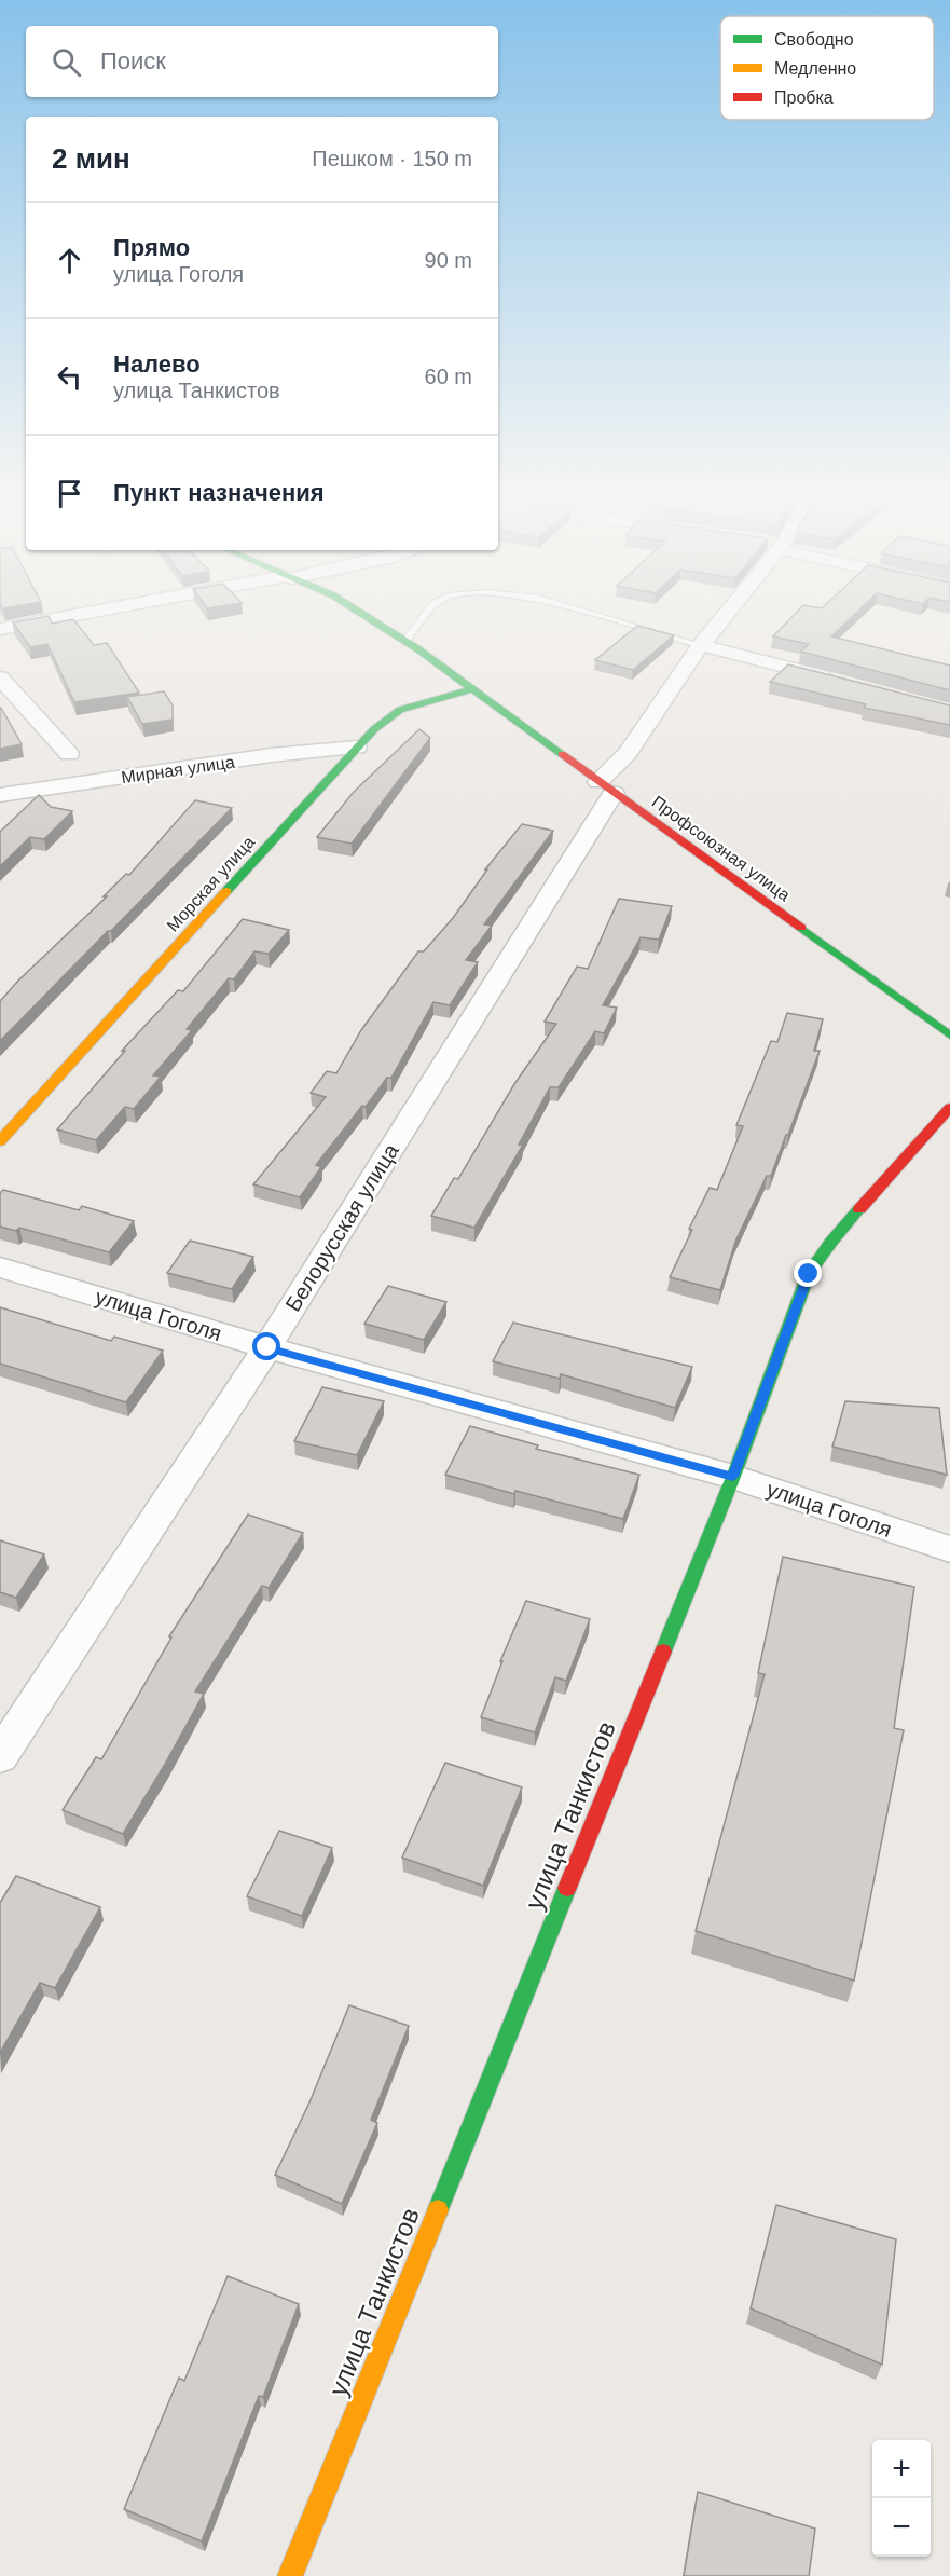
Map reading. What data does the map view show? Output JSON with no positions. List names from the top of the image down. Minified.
{"streets":{"main road":["Профсоюзная улица","Морская улица","улица Танкистов"],"street":["Мирная улица","Белорусская улица","улица Гоголя"]},"crossings":[["Мирная улица","Морская улица"],["Профсоюзная улица","Морская улица"],["Профсоюзная улица","Белорусская улица"],["Белорусская улица","улица Гоголя"],["улица Гоголя","улица Танкистов"]],"legend":["Свободно","Медленно","Пробка"],"page":{"search":"Поиск","heading":["2 мин","Пешком · 150 m"],"list":[["Прямо","улица Гоголя","90 m"],["Налево","улица Танкистов","60 m"],"Пункт назначения"],"map_buttons":["+","−"]}}
